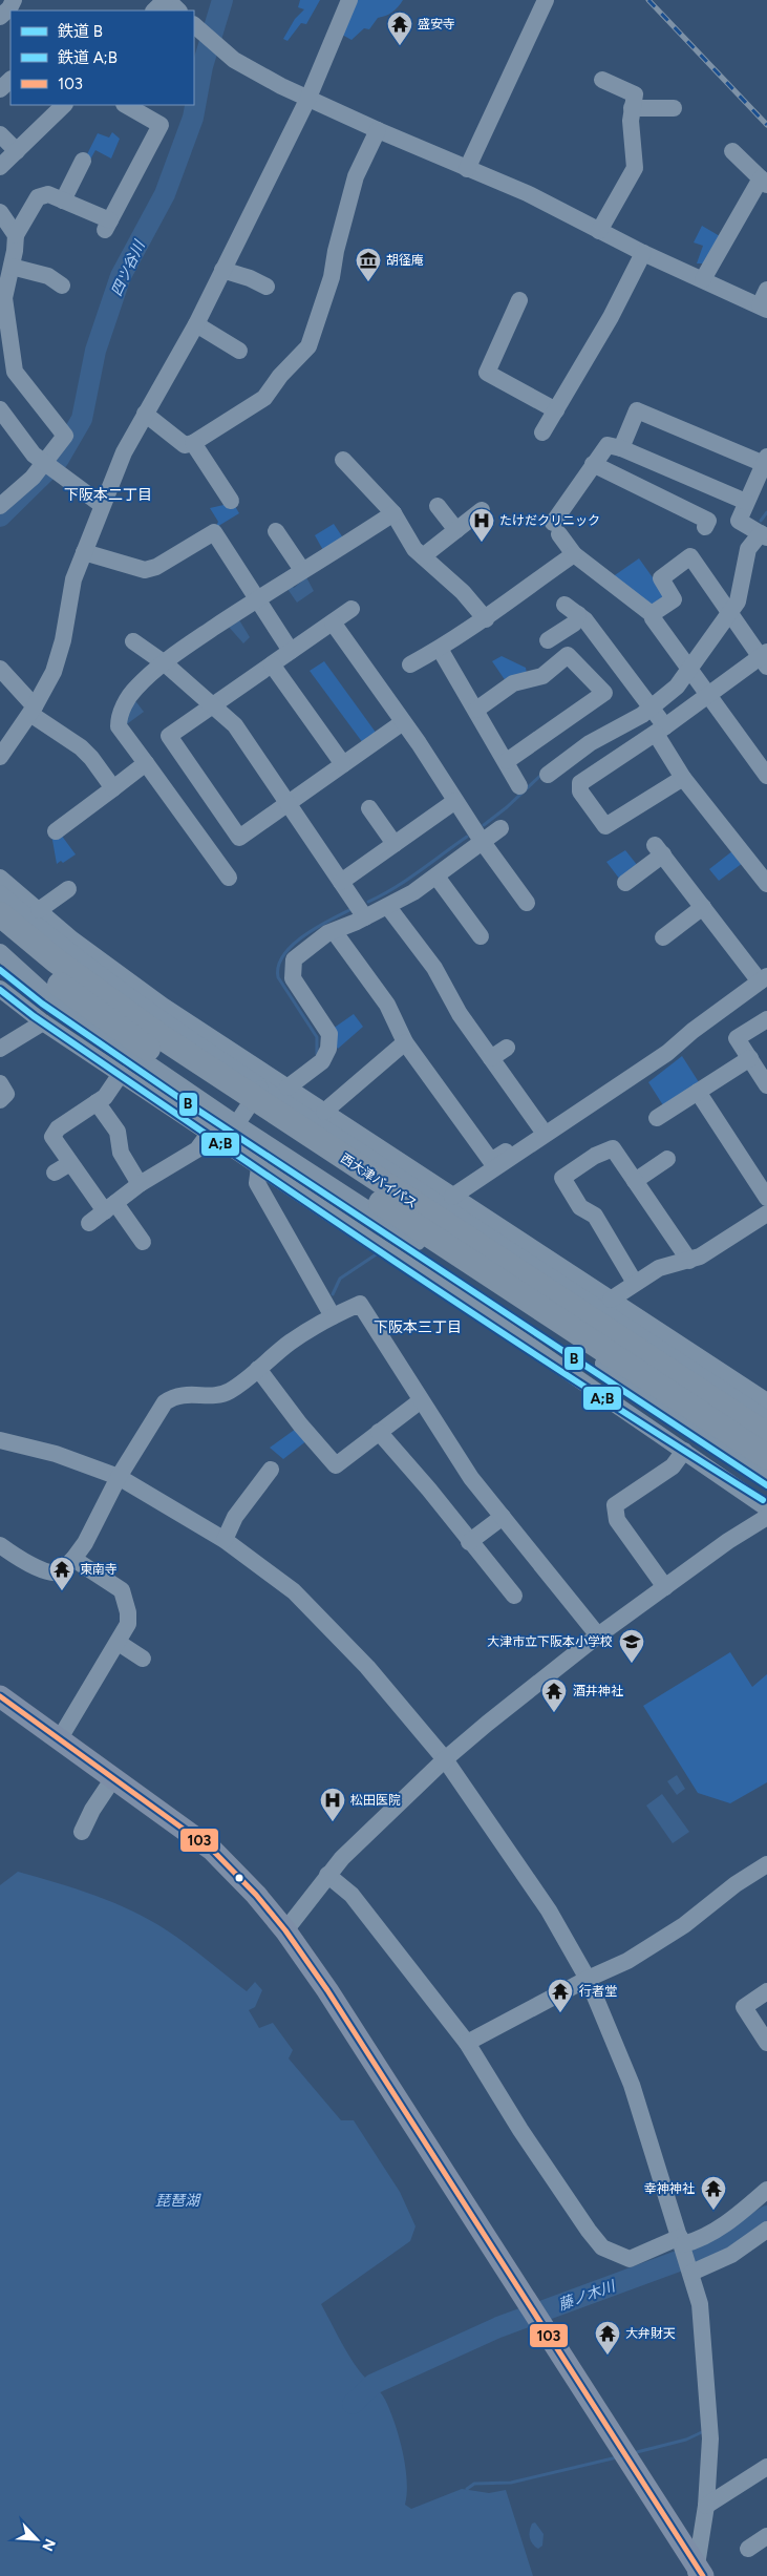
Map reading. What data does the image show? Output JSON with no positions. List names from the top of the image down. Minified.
{"streets":{"highway":["西大津バイパス"]},"districts":["下阪本二丁目","下阪本三丁目"],"water":["四ツ谷川","琵琶湖","藤ノ木川"],"places":{"temple":["盛安寺","東南寺","酒井神社","行者堂","幸神神社","大弁財天"],"museum":["胡径庵"],"hospital":["たけだクリニック","松田医院"],"school or university":["大津市立下阪本小学校"]},"lines":["rail line B","rail line A;B","transit line 103"],"legend":["鉄道 B","鉄道 A;B","103"],"north":"bottom right"}
